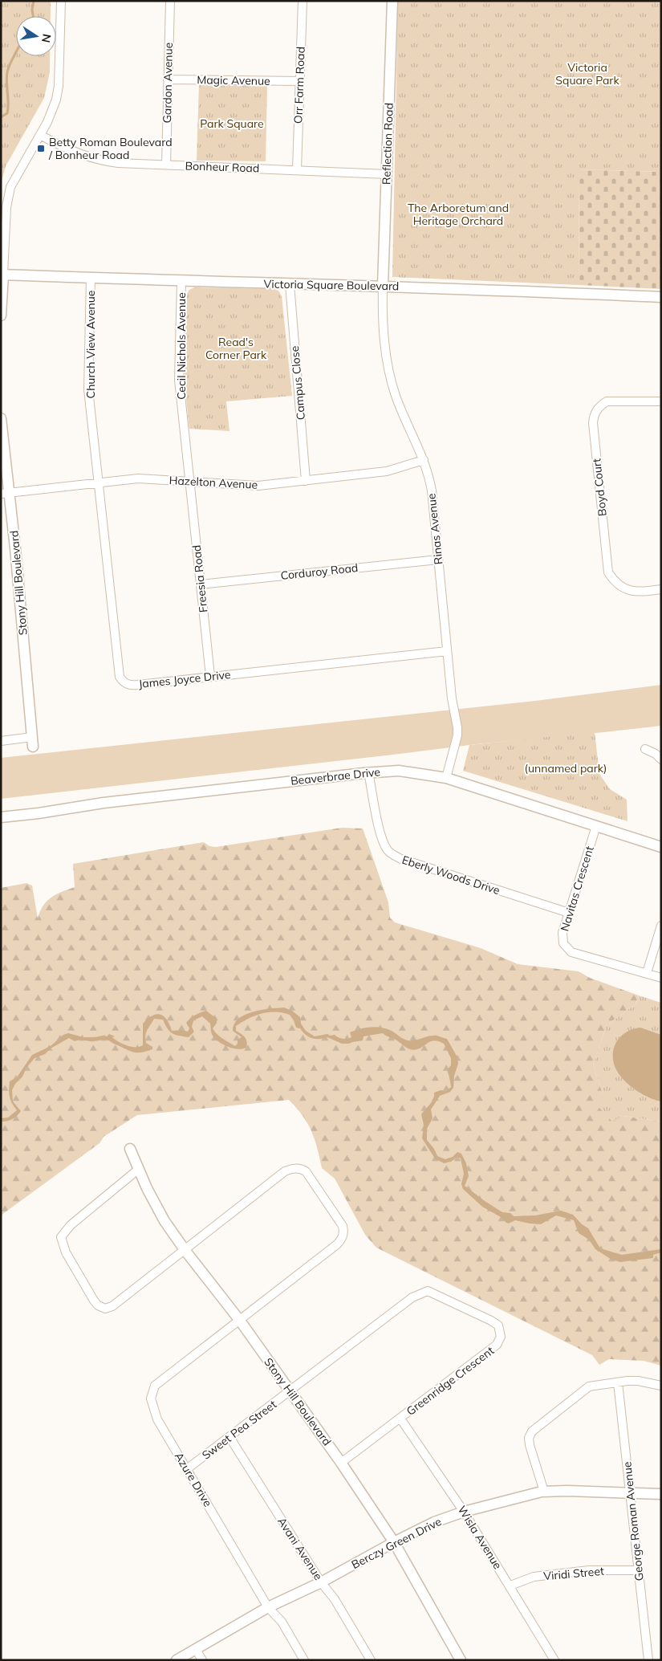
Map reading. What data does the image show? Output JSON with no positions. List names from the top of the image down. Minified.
{"streets":{"street":["Magic Avenue","Gardon Avenue","Orr Farm Road","Reflection Road","Bonheur Road","Victoria Square Boulevard","Church View Avenue","Cecil Nichols Avenue","Campus Close","Hazelton Avenue","Boyd Court","Rinas Avenue","Corduroy Road","Freesia Road","Stony Hill Boulevard","James Joyce Drive","Beaverbrae Drive","Eberly Woods Drive","Navitas Crescent","Greenridge Crescent","Sweet Pea Street","Azure Drive","George Roman Avenue","Wisla Avenue","Berczy Green Drive","Avani Avenue","Viridi Street"]},"crossings":[["Magic Avenue","Gardon Avenue"],["Magic Avenue","Orr Farm Road"],["Gardon Avenue","Bonheur Road"],["Orr Farm Road","Bonheur Road"],["Reflection Road","Bonheur Road"],["Reflection Road","Victoria Square Boulevard"],["Reflection Road","Rinas Avenue"],["Victoria Square Boulevard","Church View Avenue"],["Victoria Square Boulevard","Cecil Nichols Avenue"],["Victoria Square Boulevard","Campus Close"],["Victoria Square Boulevard","Rinas Avenue"],["Church View Avenue","Hazelton Avenue"],["Church View Avenue","James Joyce Drive"],["Cecil Nichols Avenue","Hazelton Avenue"],["Cecil Nichols Avenue","Freesia Road"],["Campus Close","Hazelton Avenue"],["Hazelton Avenue","Rinas Avenue"],["Hazelton Avenue","Freesia Road"],["Hazelton Avenue","Stony Hill Boulevard"],["Hazelton Avenue","James Joyce Drive"],["Rinas Avenue","Corduroy Road"],["Rinas Avenue","James Joyce Drive"],["Rinas Avenue","Beaverbrae Drive"],["Corduroy Road","Freesia Road"],["Freesia Road","James Joyce Drive"],["Stony Hill Boulevard","Greenridge Crescent"],["Stony Hill Boulevard","Sweet Pea Street"],["Stony Hill Boulevard","Azure Drive"],["Stony Hill Boulevard","Berczy Green Drive"],["Beaverbrae Drive","Eberly Woods Drive"],["Beaverbrae Drive","Navitas Crescent"],["Eberly Woods Drive","Navitas Crescent"],["Greenridge Crescent","Sweet Pea Street"],["Greenridge Crescent","Wisla Avenue"],["Sweet Pea Street","Azure Drive"],["Sweet Pea Street","Avani Avenue"],["Azure Drive","Berczy Green Drive"],["George Roman Avenue","Berczy Green Drive"],["George Roman Avenue","Viridi Street"],["Wisla Avenue","Berczy Green Drive"],["Wisla Avenue","Viridi Street"],["Berczy Green Drive","Avani Avenue"]],"parks":["Victoria Square Park","Park Square","The Arboretum and Heritage Orchard","Read's Corner Park","(unnamed park)"],"places":{"transit":["Betty Roman Boulevard / Bonheur Road"]},"north":"right"}
